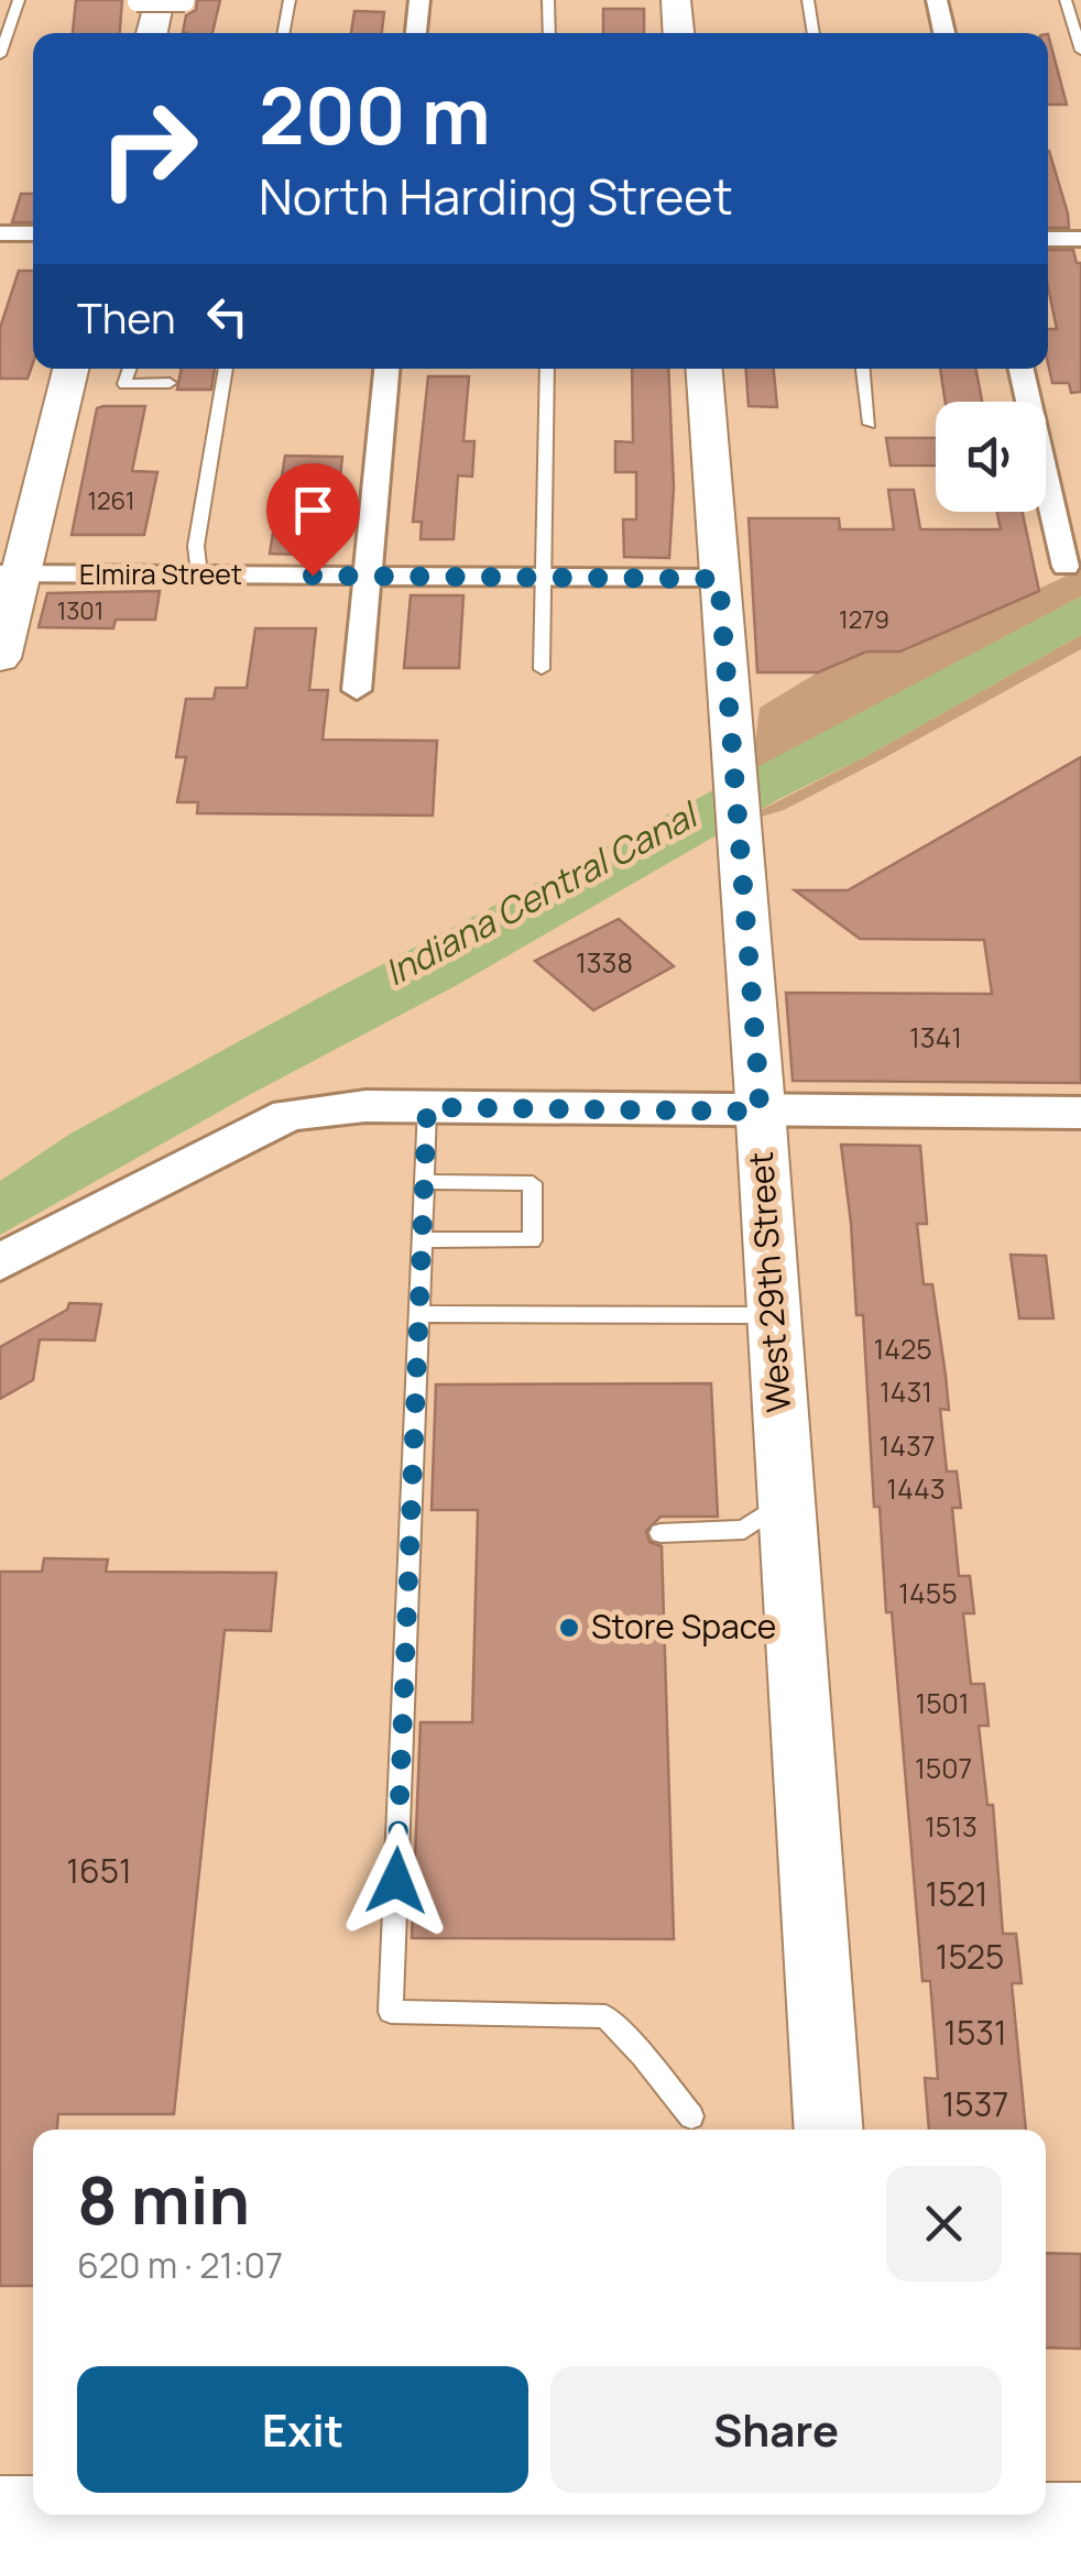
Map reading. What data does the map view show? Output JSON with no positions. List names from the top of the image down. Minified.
{"streets":{"main road":["West 29th Street"],"street":["Elmira Street"]},"crossings":[["Elmira Street","West 29th Street"]],"water":["Indiana Central Canal"],"places":["Store Space"],"house_numbers":["1261","1301","1279","1338","1341","1425","1431","1437","1443","1455","1501","1507","1513","1651","1521","1525","1531","1537"],"page":{"turn":["200 m","North Harding Street"],"then":"Then","heading":["8 min","620 m · 21:07"],"buttons":["Exit","Share"]}}
